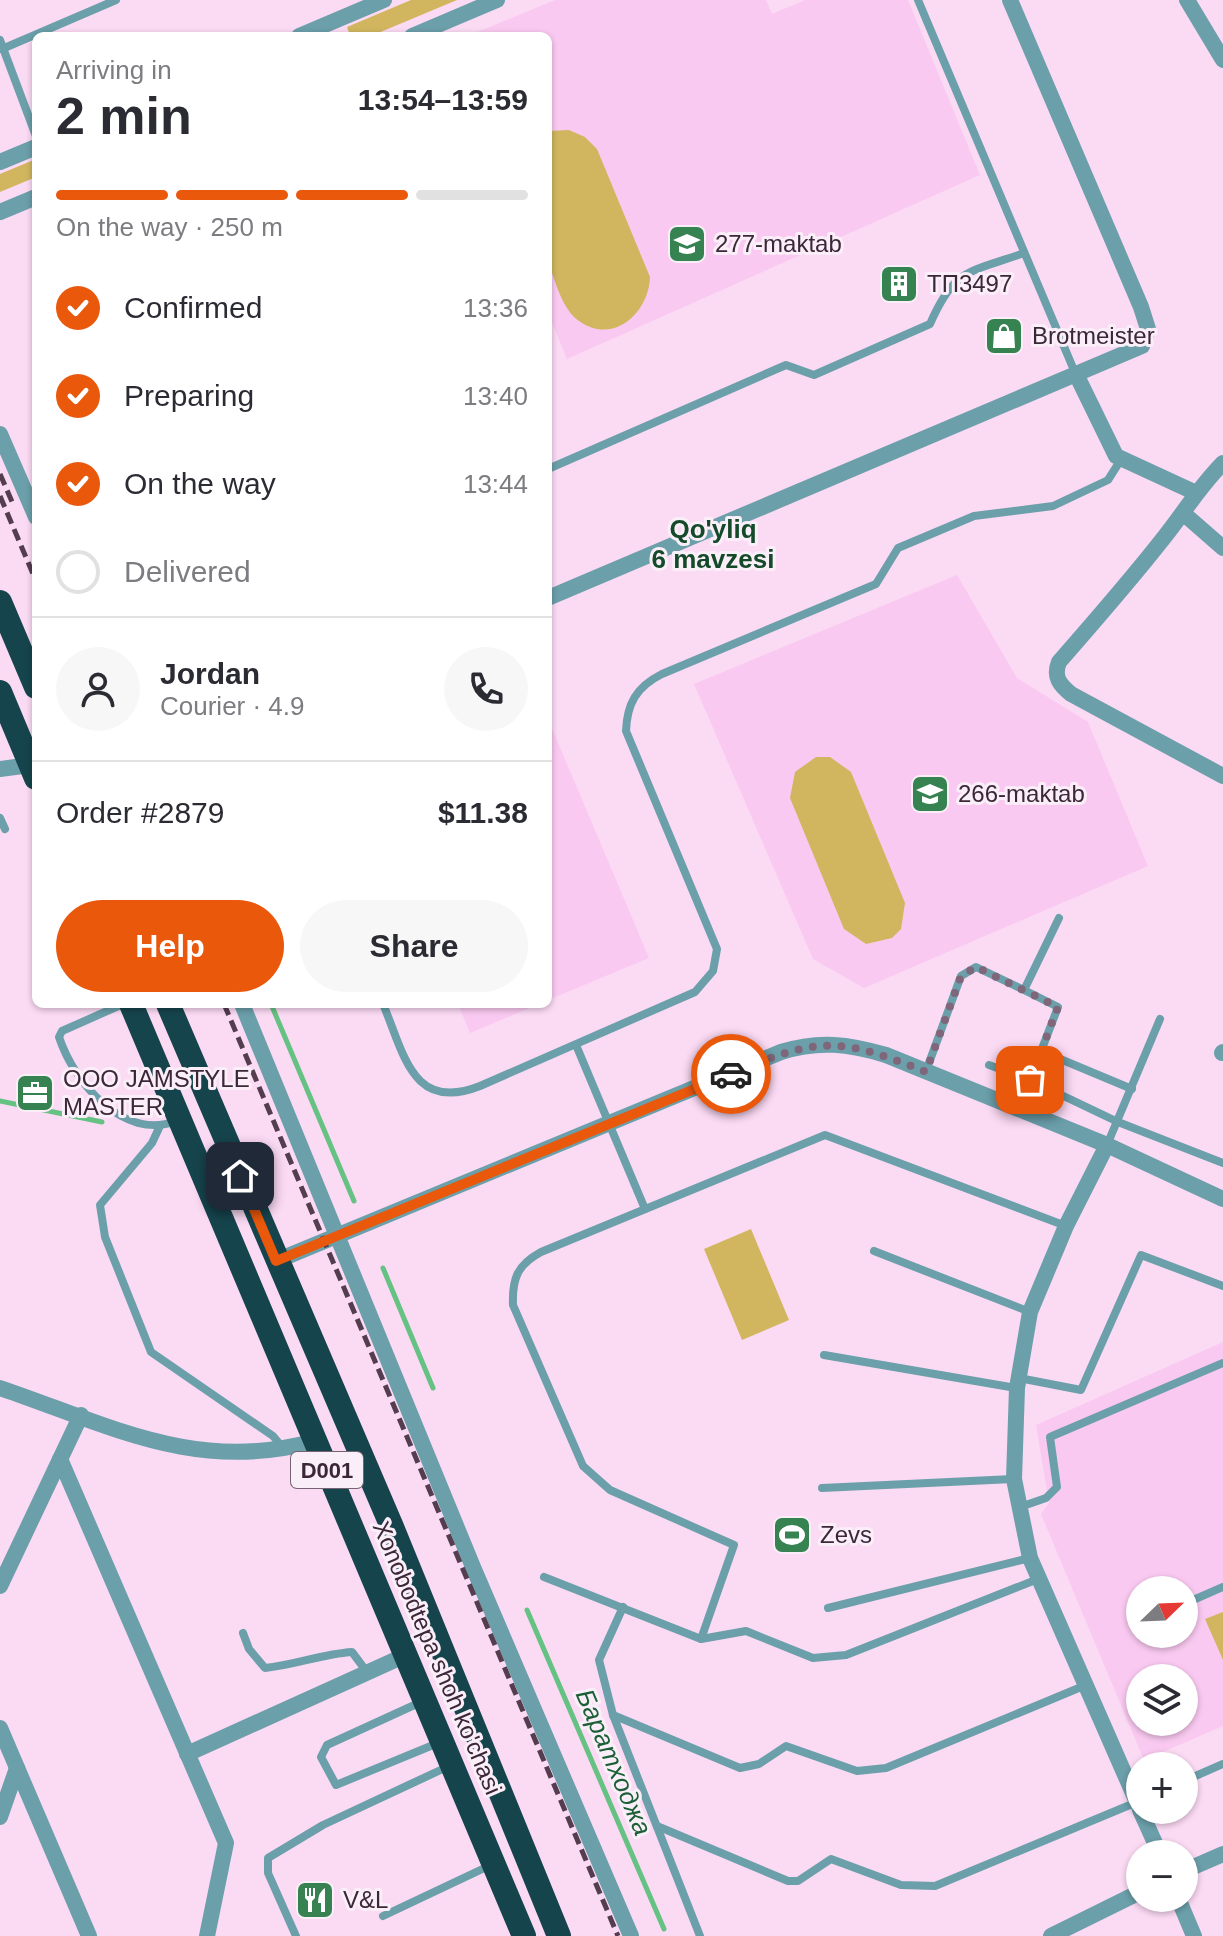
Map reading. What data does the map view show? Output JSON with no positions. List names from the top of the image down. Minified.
{"streets":{"highway":["D001","Xonobodtepa shoh ko'chasi"]},"districts":["Qo'yliq 6 mavzesi"],"water":["Баратходжа"],"places":{"school or university":["277-maktab","266-maktab"],"building":["ТП3497"],"shop":["Brotmeister"],"office":["OOO JAMSTYLE MASTER"],"sports":["Zevs"],"restaurant":["V&L"]},"north":"top right","page":{"heading":["2 min","Arriving in","13:54–13:59"],"panel":["Jordan","Courier · 4.9","Order #2879","$11.38"],"bar":"On the way · 250 m","list":[["Confirmed","13:36"],["Preparing","13:40"],["On the way","13:44"],"Delivered"],"buttons":["Help","Share"],"map_buttons":["+","−"]}}
